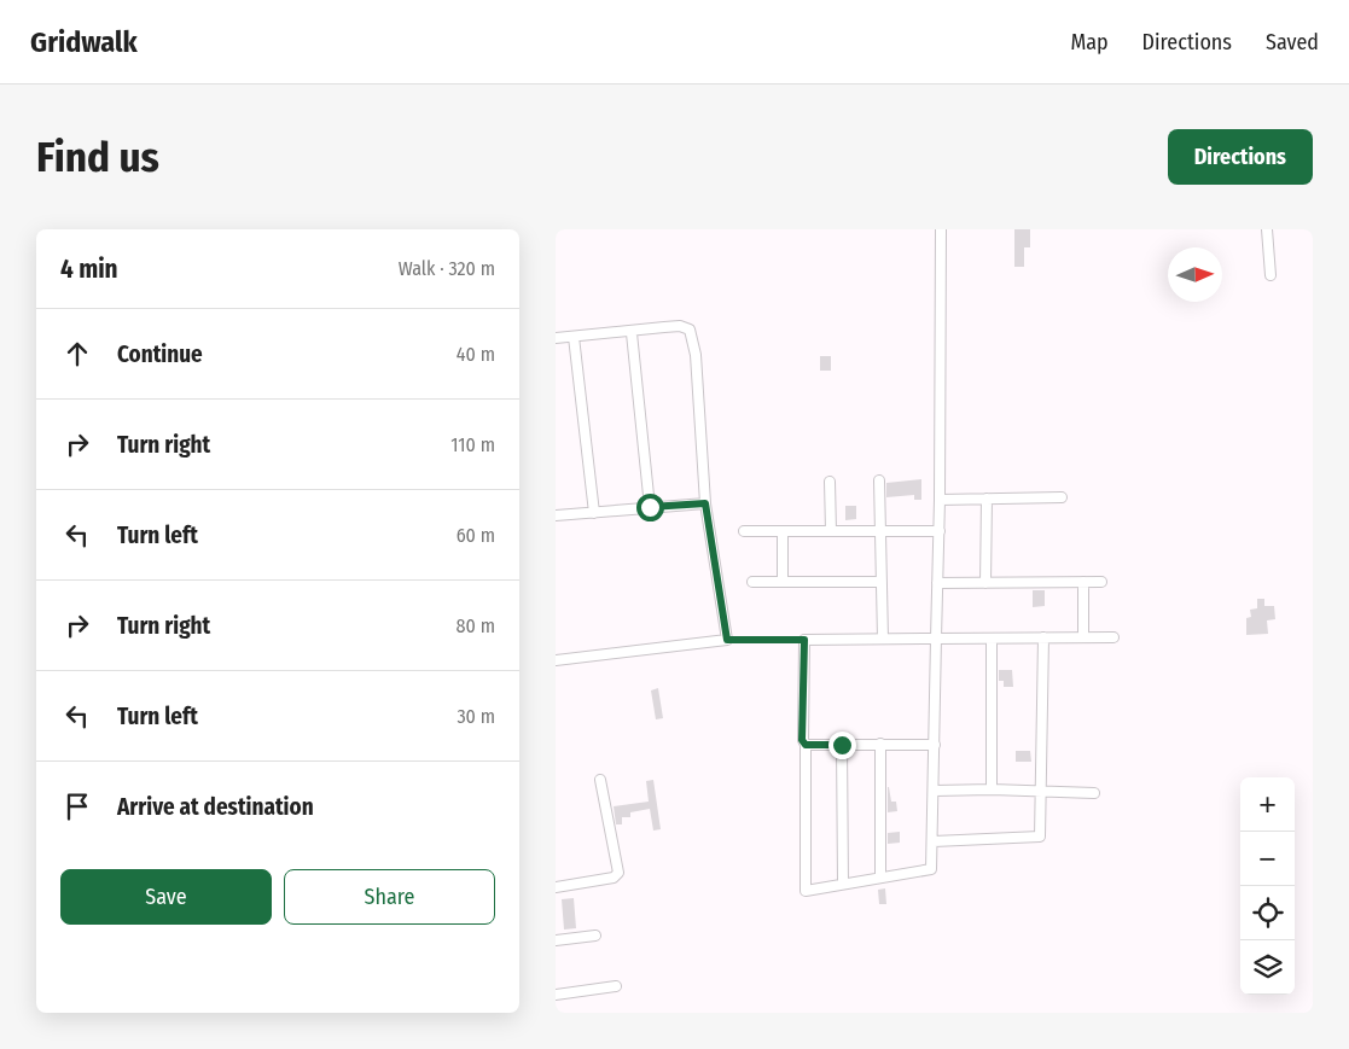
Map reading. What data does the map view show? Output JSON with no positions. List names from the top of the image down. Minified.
{"north":"right","page":{"header":"Gridwalk","nav":["Map","Directions","Saved"],"buttons":["Directions",["Save","Share"]],"title":"Find us","heading":["4 min","Walk · 320 m"],"list":[["Continue","40 m"],["Turn right","110 m"],["Turn left","60 m"],["Turn right","80 m"],["Turn left","30 m"],"Arrive at destination"],"map_buttons":["+","−"]}}
